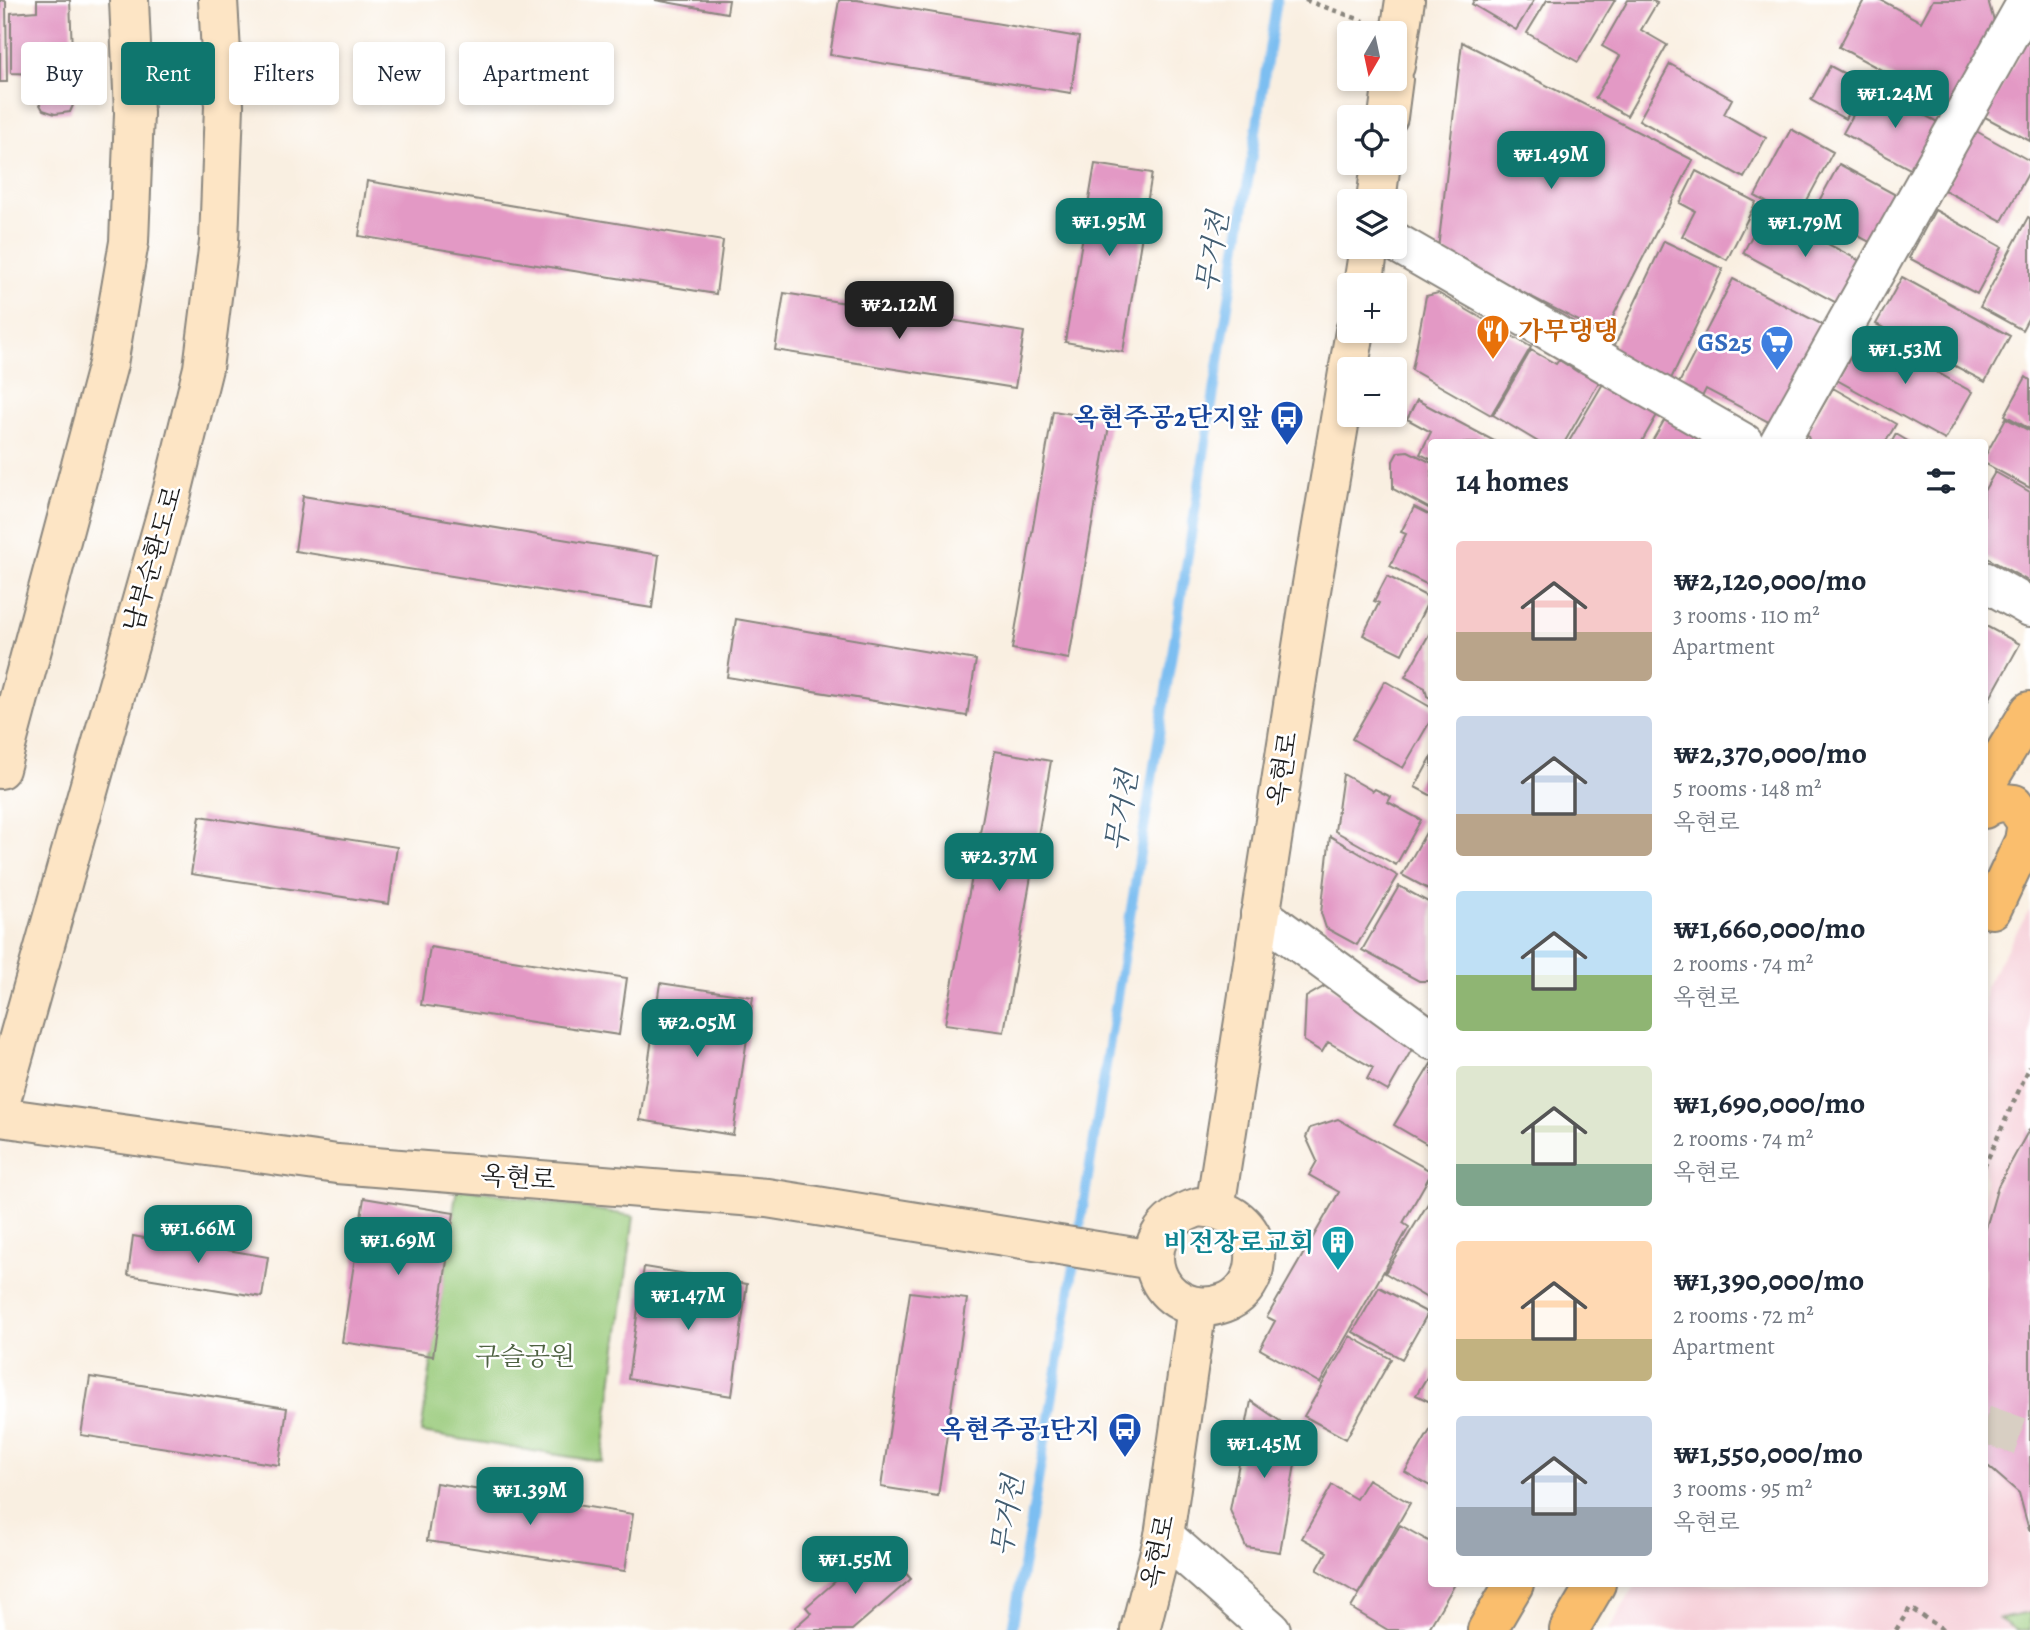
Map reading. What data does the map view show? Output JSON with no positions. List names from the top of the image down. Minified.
{"streets":{"main road":["남부순환도로","옥현로"]},"water":["무거천"],"parks":["구슬공원"],"places":{"restaurant":["가무댕댕"],"supermarket":["GS25"],"bus stop":["옥현주공2단지앞","옥현주공1단지"],"building":["비전장로교회"]},"north":"bottom","page":{"map_buttons":["+","−"],"chip":["Buy","Rent","Filters","New","Apartment"],"price":["₩1.24M","₩1.49M","₩1.95M","₩1.79M","₩2.12M","₩1.53M","₩2.37M","₩2.05M","₩1.66M","₩1.69M","₩1.47M","₩1.45M","₩1.39M","₩1.55M"],"heading":"14 homes","list":[{"name":"₩2,120,000/mo","note":"3 rooms · 110 m² · Apartment"},{"name":"₩2,370,000/mo","note":"5 rooms · 148 m² · 옥현로"},{"name":"₩1,660,000/mo","note":"2 rooms · 74 m² · 옥현로"},{"name":"₩1,690,000/mo","note":"2 rooms · 74 m² · 옥현로"},{"name":"₩1,390,000/mo","note":"2 rooms · 72 m² · Apartment"},{"name":"₩1,550,000/mo","note":"3 rooms · 95 m² · 옥현로"}]}}
